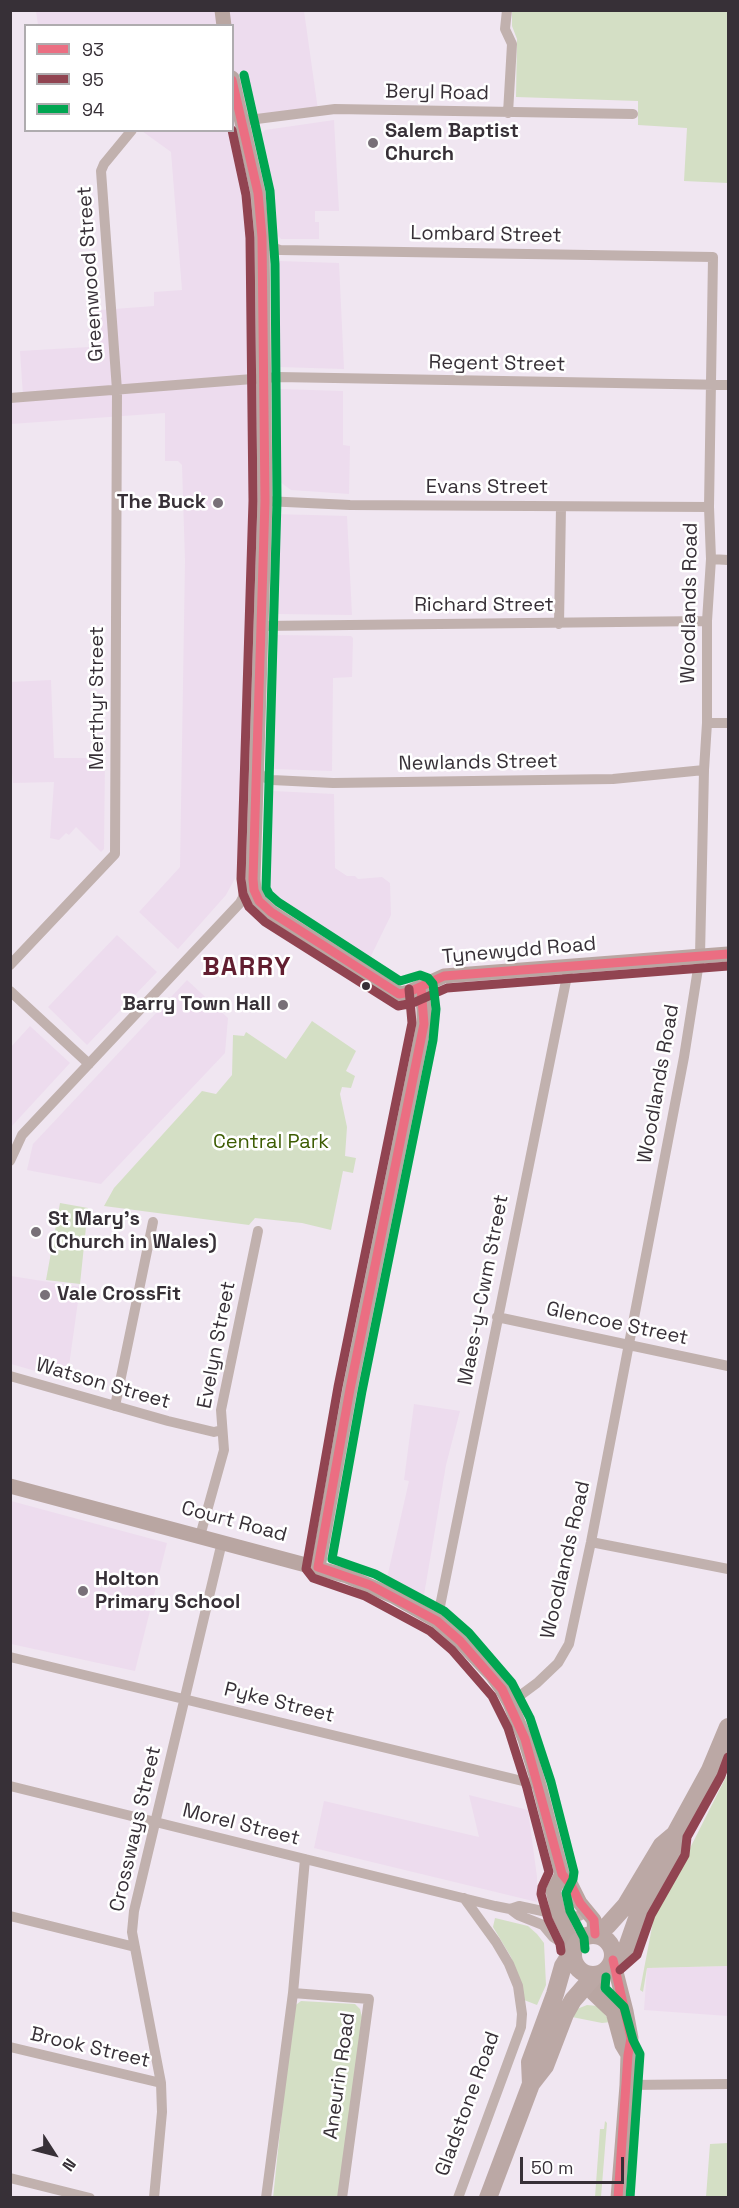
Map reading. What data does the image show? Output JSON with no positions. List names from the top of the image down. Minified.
{"streets":{"main road":["Tynewydd Road","Court Road"],"street":["Beryl Road","Lombard Street","Greenwood Street","Regent Street","Evans Street","Woodlands Road","Richard Street","Merthyr Street","Newlands Street","Maes-y-Cwm Street","Glencoe Street","Evelyn Street","Watson Street","Pyke Street","Morel Street","Crossways Street","Brook Street","Aneurin Road","Gladstone Road"]},"crossings":[["Lombard Street","Woodlands Road"],["Greenwood Street","Regent Street"],["Greenwood Street","Merthyr Street"],["Regent Street","Woodlands Road"],["Regent Street","Merthyr Street"],["Evans Street","Woodlands Road"],["Woodlands Road","Richard Street"],["Woodlands Road","Newlands Street"],["Woodlands Road","Tynewydd Road"],["Woodlands Road","Glencoe Street"],["Woodlands Road","Court Road"],["Tynewydd Road","Maes-y-Cwm Street"],["Maes-y-Cwm Street","Glencoe Street"],["Maes-y-Cwm Street","Court Road"],["Evelyn Street","Watson Street"],["Evelyn Street","Court Road"],["Court Road","Pyke Street"],["Court Road","Morel Street"],["Court Road","Crossways Street"],["Pyke Street","Crossways Street"],["Morel Street","Crossways Street"],["Morel Street","Gladstone Road"],["Crossways Street","Brook Street"]],"districts":["BARRY"],"parks":["Central Park"],"places":["Salem Baptist Church","The Buck","Barry Town Hall","St Mary's (Church in Wales)","Vale CrossFit","Holton Primary School"],"lines":["transit line 94","transit line 93","transit line 95"],"legend":["93","95","94"],"scale_bar":"50 m","north":"bottom right"}
